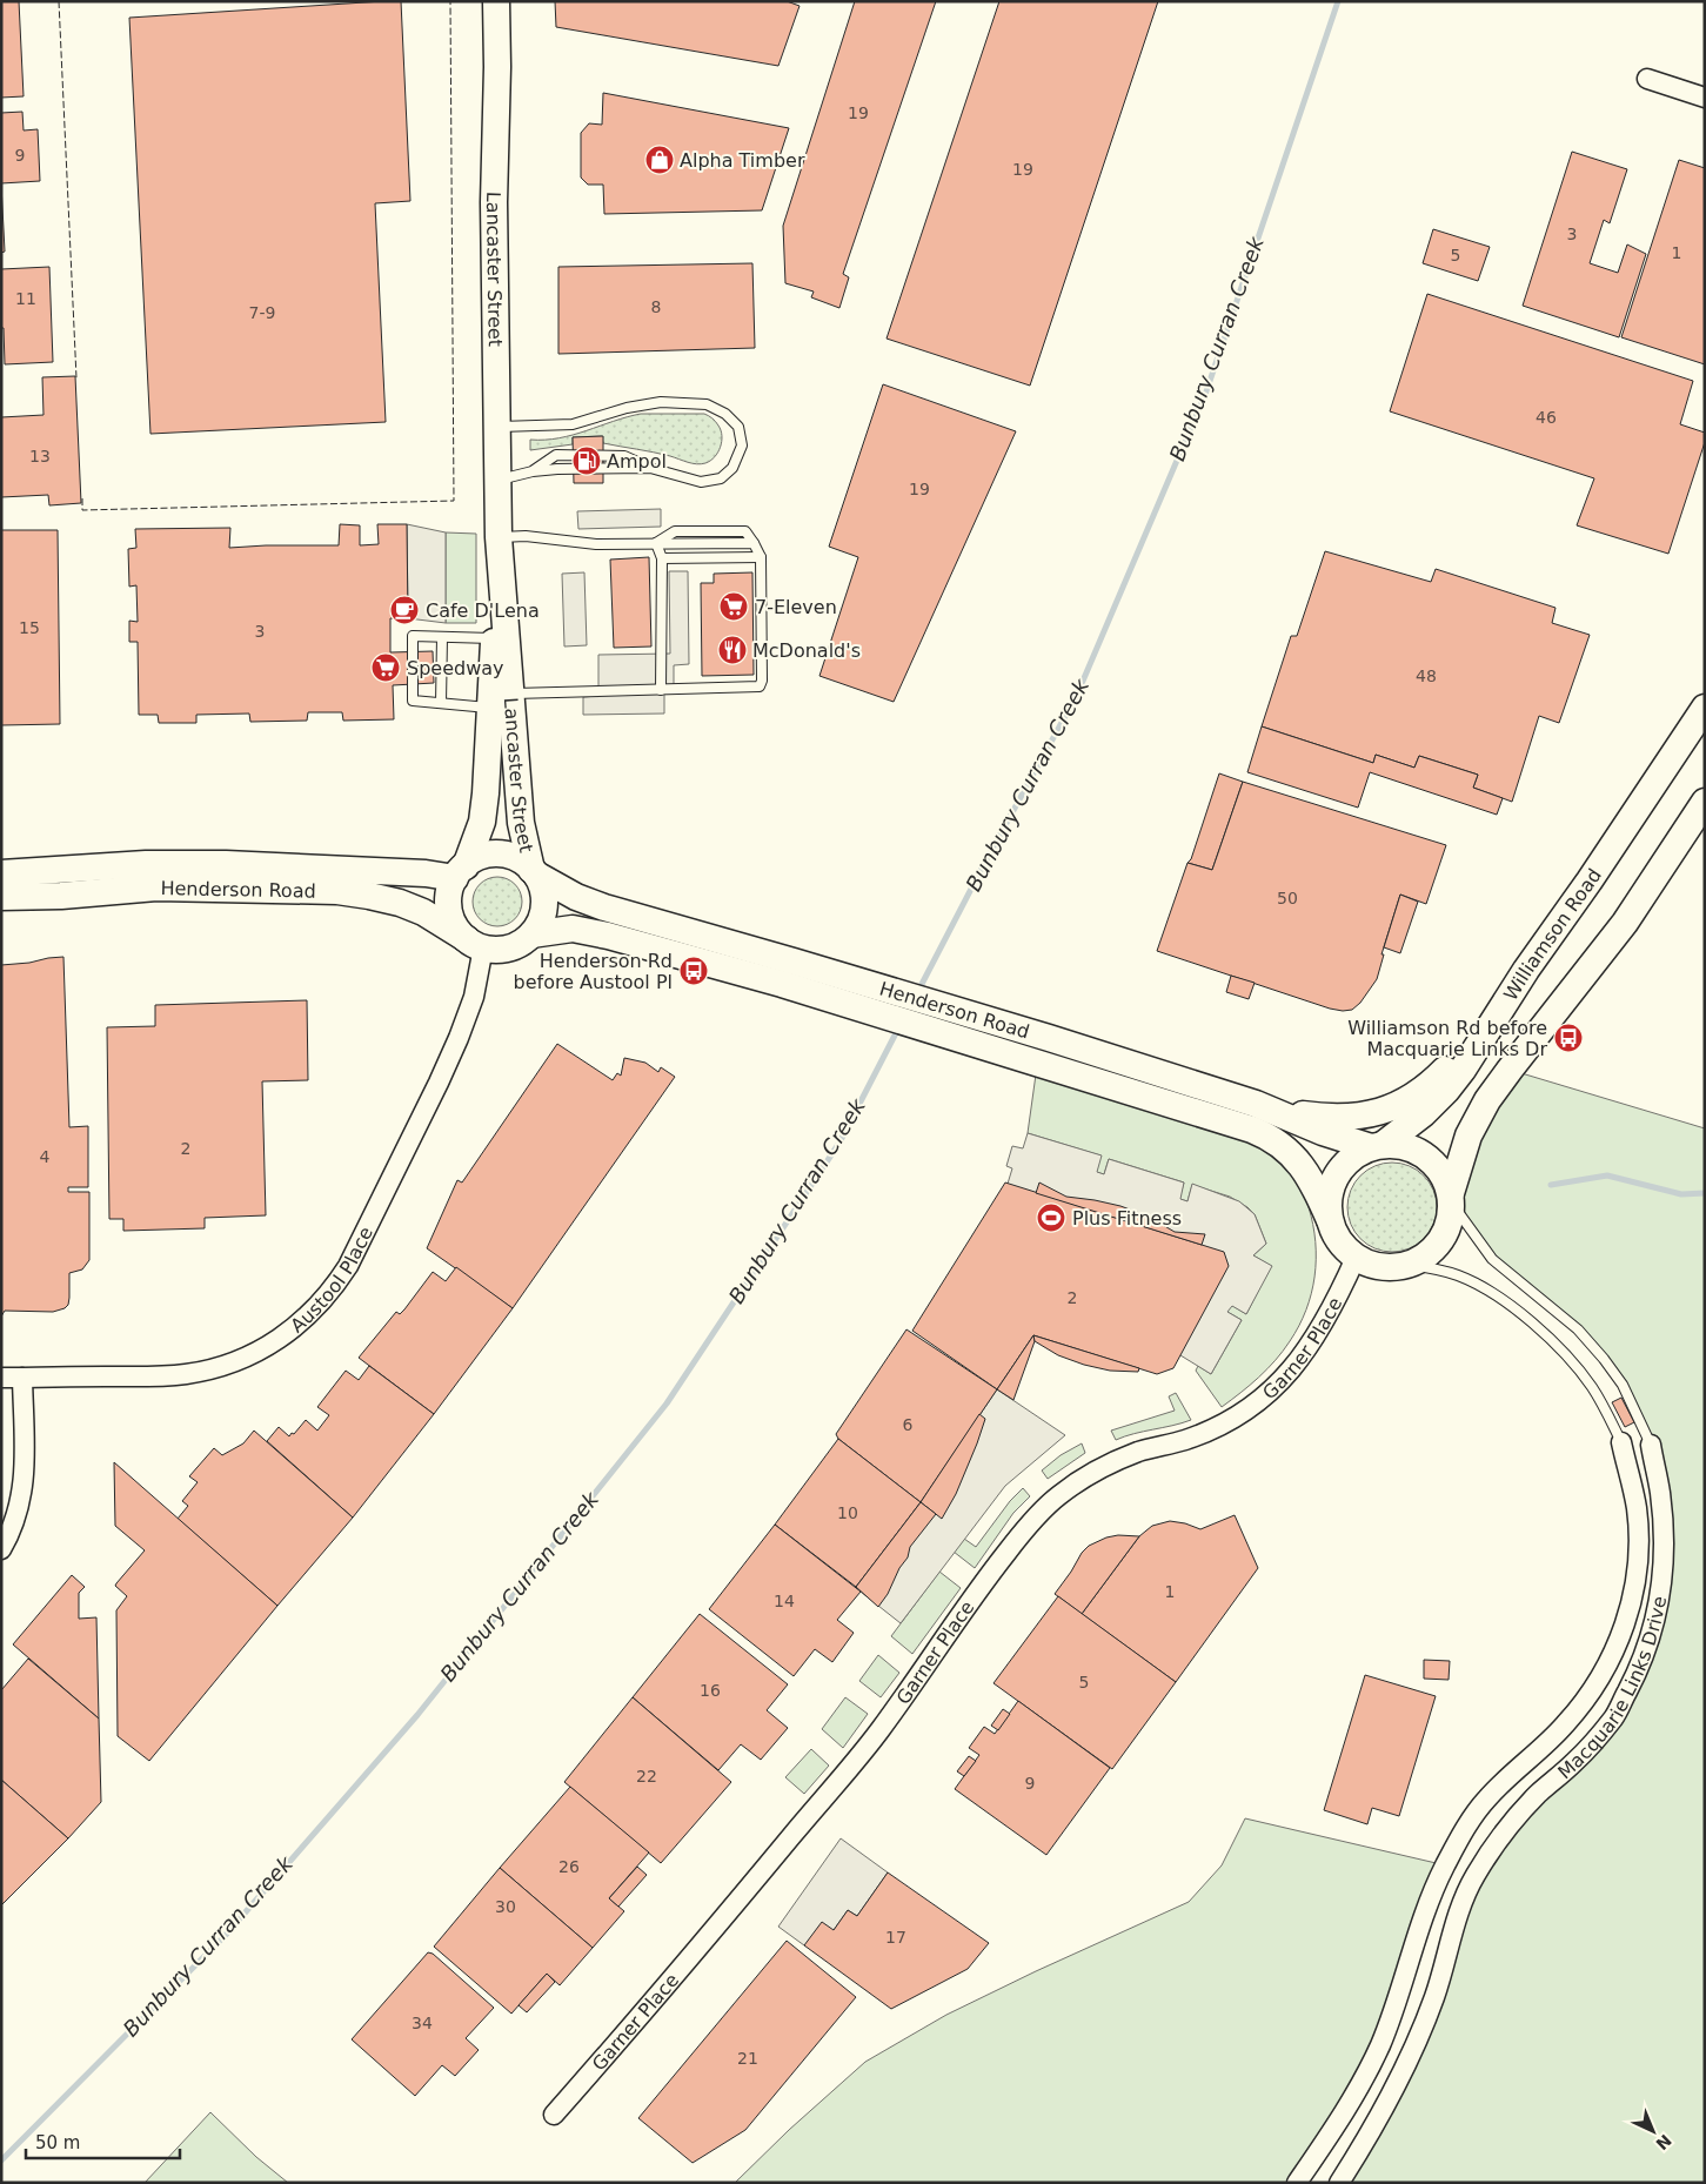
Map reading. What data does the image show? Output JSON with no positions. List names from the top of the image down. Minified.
{"streets":{"main road":["Lancaster Street","Henderson Road","Williamson Road"],"street":["Austool Place","Garner Place","Macquarie Links Drive"]},"crossings":[["Lancaster Street","Henderson Road"],["Lancaster Street","Austool Place"],["Henderson Road","Williamson Road"],["Henderson Road","Austool Place"],["Henderson Road","Garner Place"],["Henderson Road","Macquarie Links Drive"],["Williamson Road","Garner Place"],["Williamson Road","Macquarie Links Drive"],["Garner Place","Macquarie Links Drive"]],"water":["Bunbury Curran Creek"],"places":{"shop":["Alpha Timber"],"fuel station":["Ampol"],"supermarket":["7-Eleven","Speedway"],"cafe":["Cafe D'Lena"],"restaurant":["McDonald's"],"bus stop":["Henderson Rd before Austool Pl","Williamson Rd before Macquarie Links Dr"],"sports":["Plus Fitness"]},"house_numbers":["19","9","19","3","1","5","11","8","7-9","46","13","19","15","3","48","50","2","4","2","6","10","1","14","5","16","22","9","26","30","17","34","21"],"scale_bar":"50 m","north":"bottom right"}
